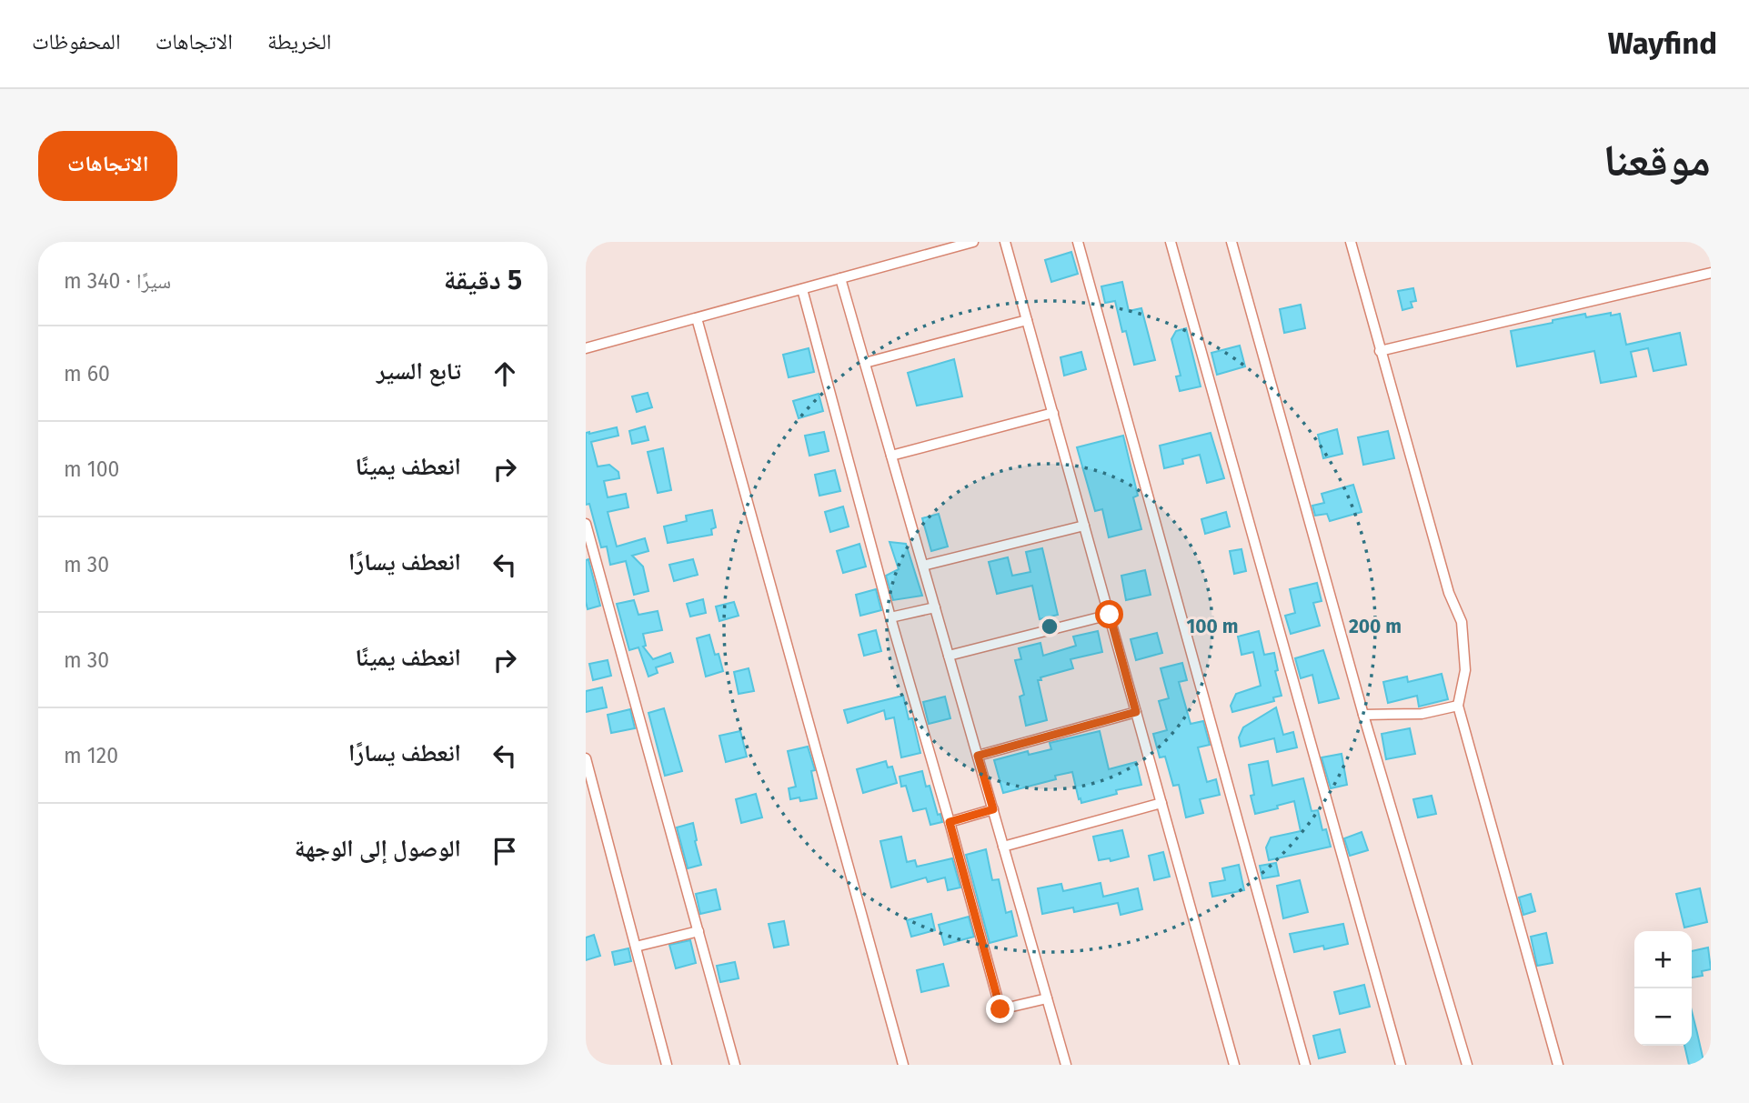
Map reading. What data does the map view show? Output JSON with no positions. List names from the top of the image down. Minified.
{"page":{"header":"Wayfind","nav":["الخريطة","الاتجاهات","المحفوظات"],"title":"موقعنا","buttons":"الاتجاهات","heading":["5 دقيقة","سيرًا · 340 m"],"list":[["تابع السير","60 m"],["انعطف يمينًا","100 m"],["انعطف يسارًا","30 m"],["انعطف يمينًا","30 m"],["انعطف يسارًا","120 m"],"الوصول إلى الوجهة"],"map_buttons":["+","−"]},"rings":["100 m","200 m"]}
